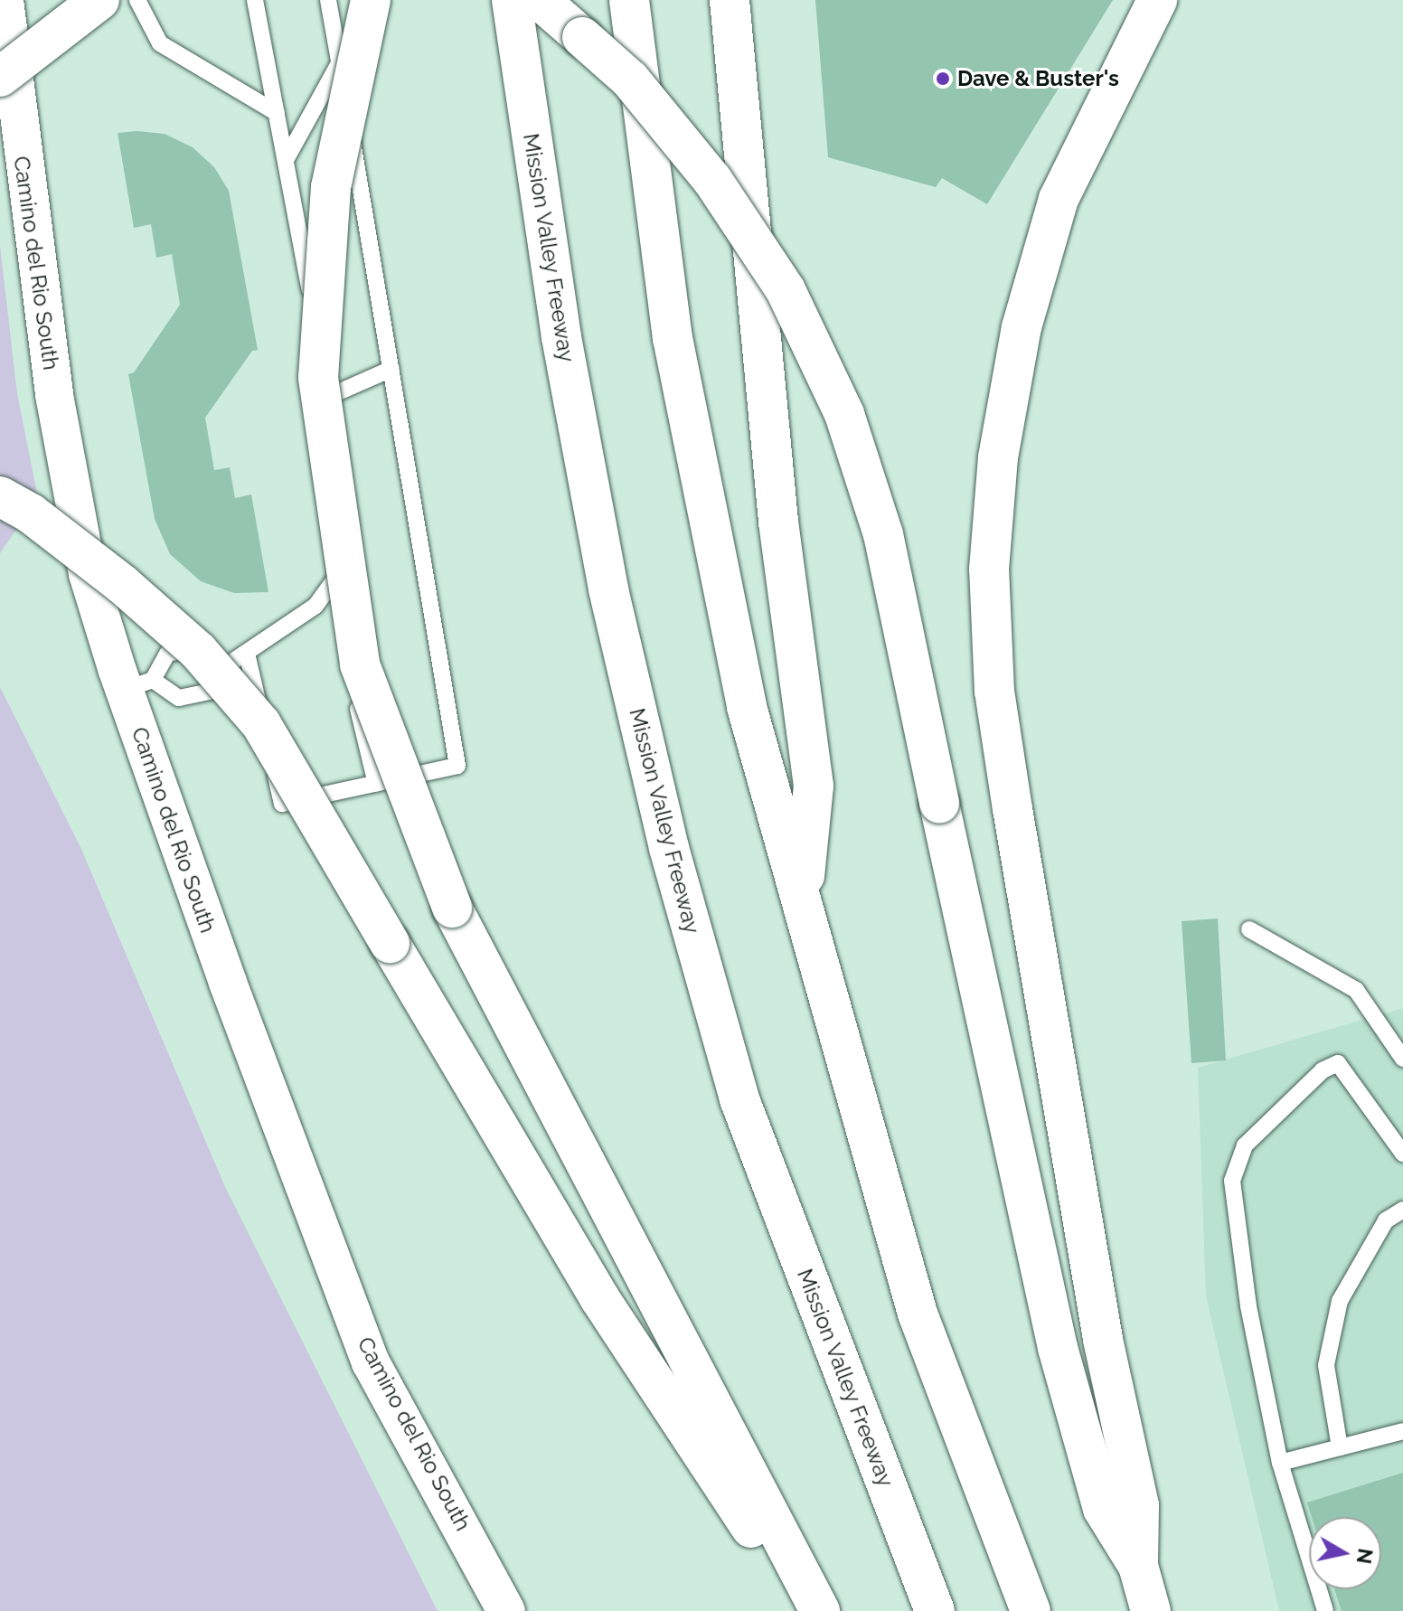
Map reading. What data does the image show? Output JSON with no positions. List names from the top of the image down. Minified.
{"streets":{"highway":["Mission Valley Freeway"],"street":["Camino del Rio South"]},"places":["Dave & Buster's"],"north":"right"}
